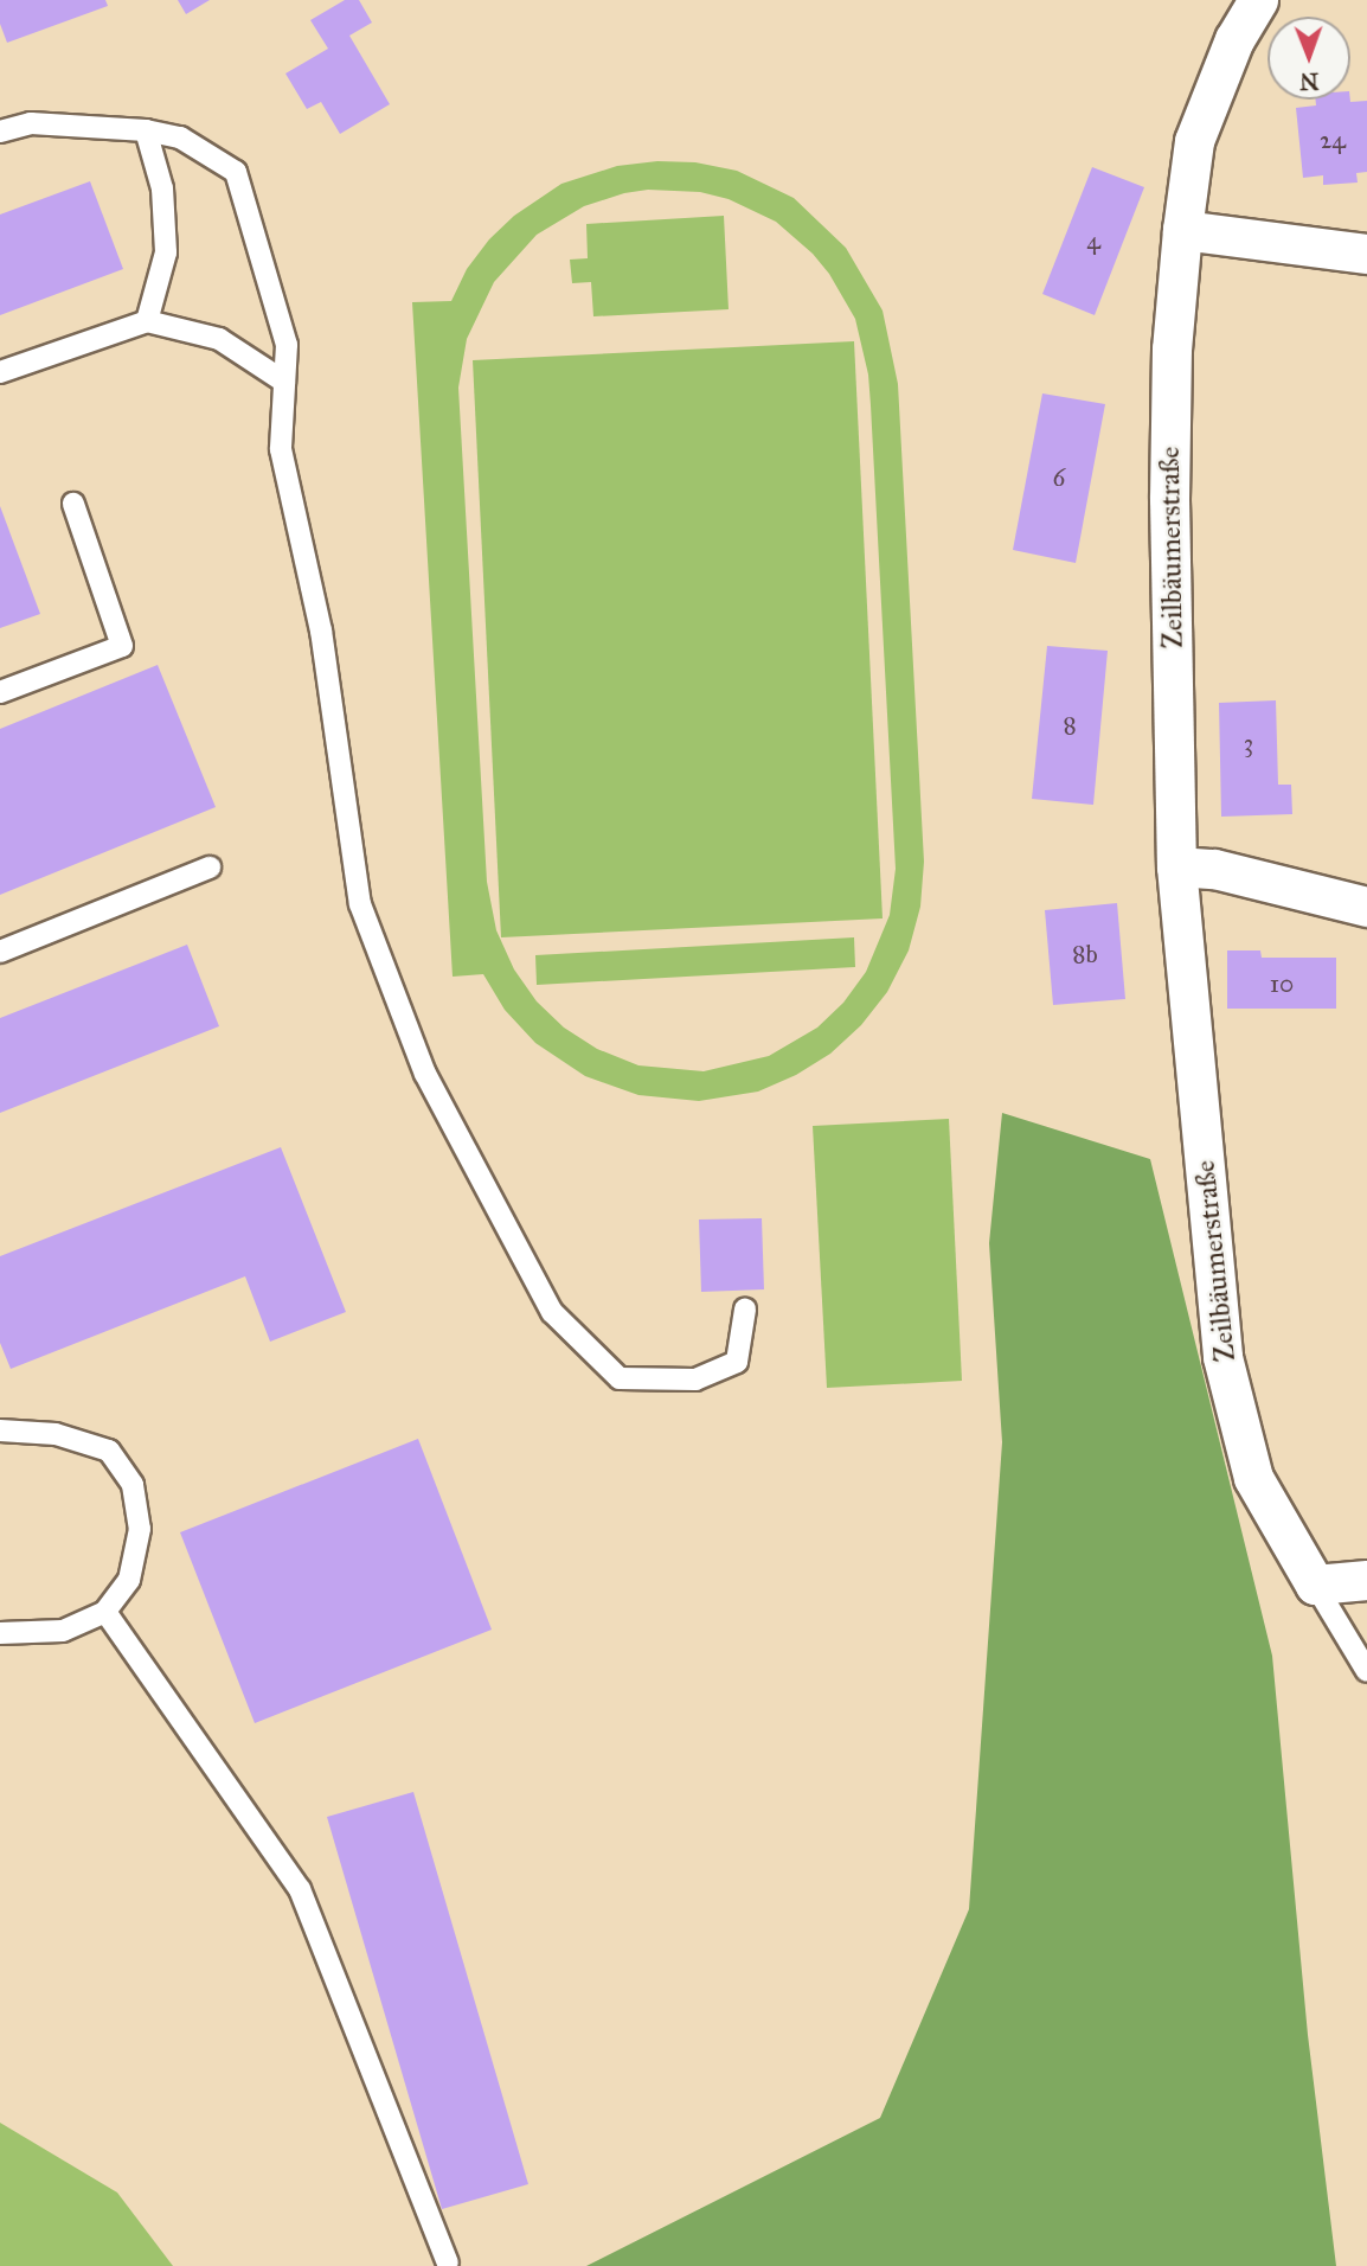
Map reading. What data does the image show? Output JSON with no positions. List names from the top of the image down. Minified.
{"streets":{"street":["Zeilbäumerstraße"]},"house_numbers":["24","4","6","8","3","8b","10"],"north":"bottom"}
